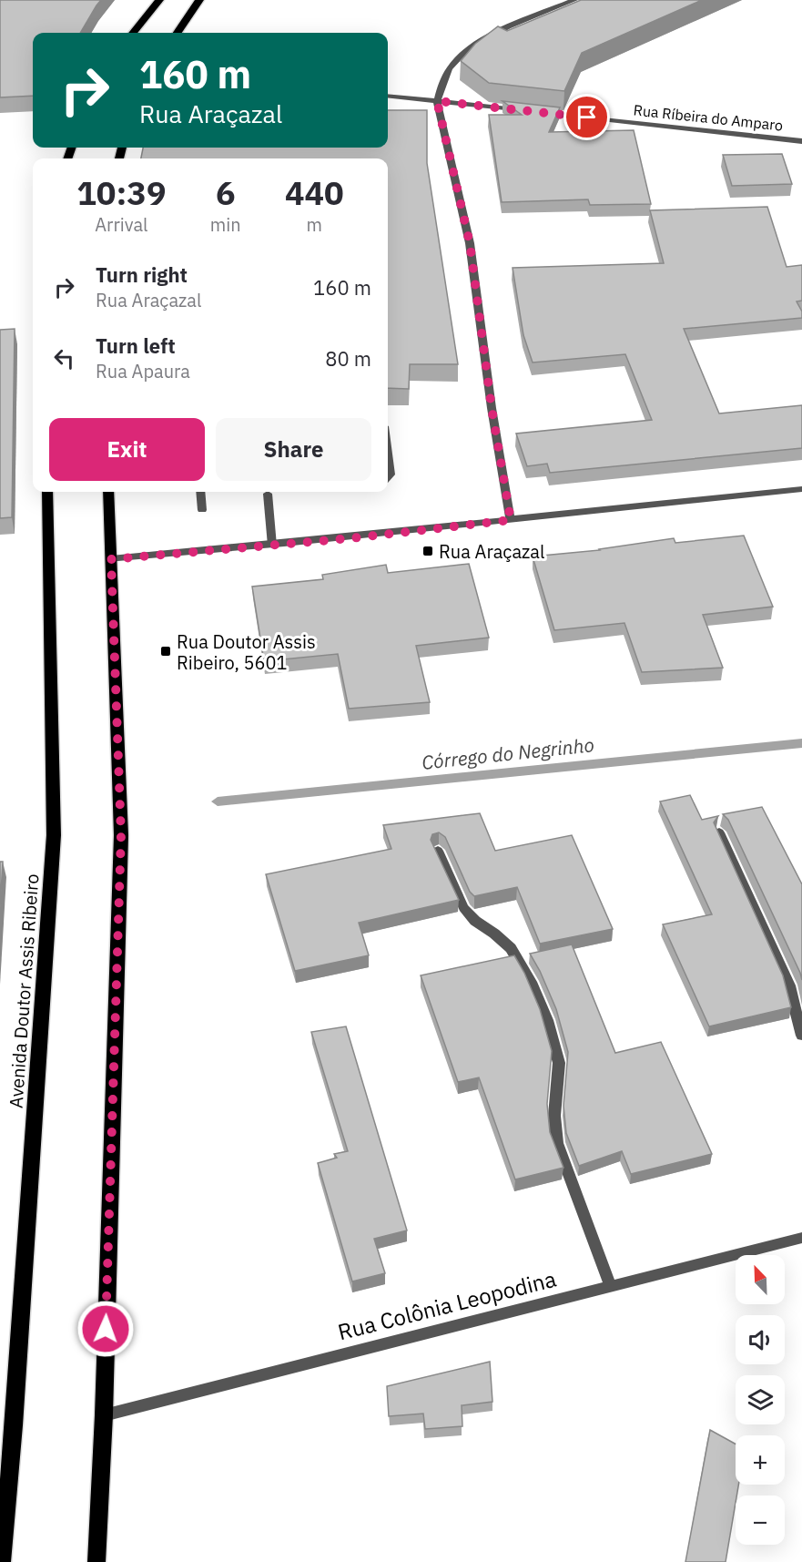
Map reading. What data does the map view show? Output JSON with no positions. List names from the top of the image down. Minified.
{"streets":{"main road":["Avenida Doutor Assis Ribeiro"],"street":["Rua Ríbeira do Amparo","Rua Colônia Leopodina"]},"water":["Córrego do Negrinho"],"places":{"transit":["Rua Araçazal","Rua Doutor Assis Ribeiro, 5601"]},"north":"top left","page":{"turn":["160 m","Rua Araçazal"],"eta":["10:39","Arrival","6","min","440","m"],"list":[{"name":"Turn right","note":"Rua Araçazal","value":"160 m"},{"name":"Turn left","note":"Rua Apaura","value":"80 m"}],"buttons":["Exit","Share"],"map_buttons":["+","−"]}}
